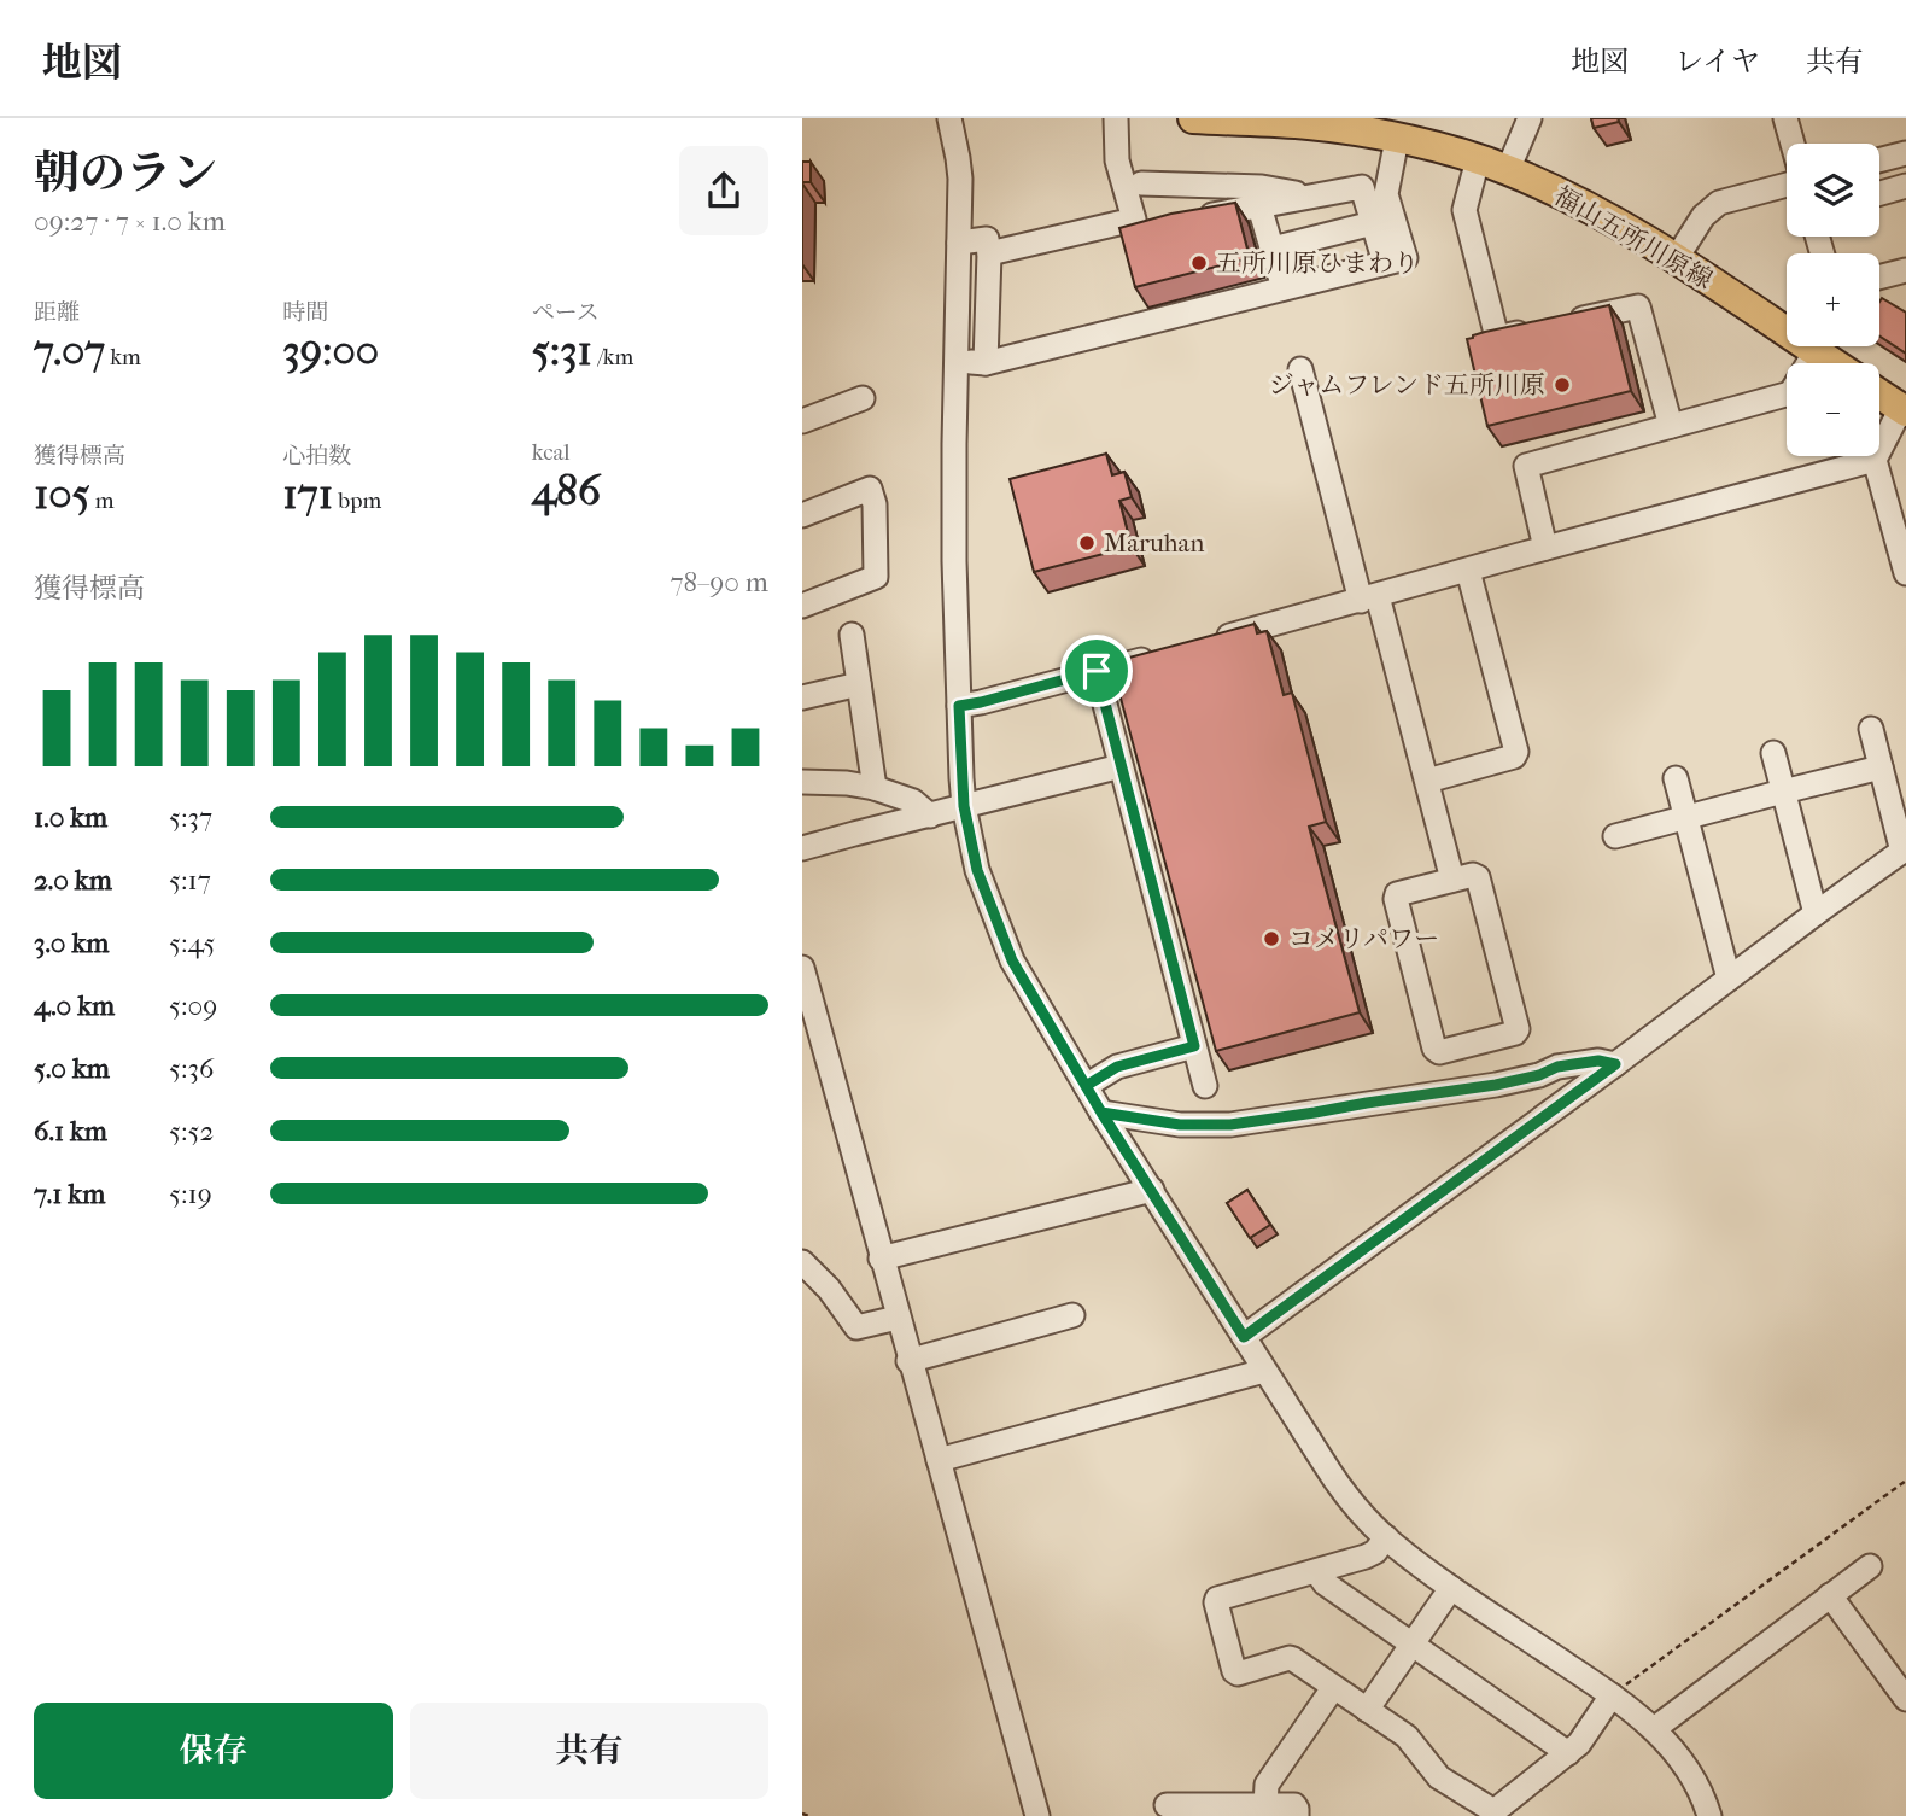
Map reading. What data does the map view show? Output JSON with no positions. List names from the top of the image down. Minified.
{"streets":{"main road":["福山五所川原線"]},"places":["五所川原ひまわり","ジャムフレンド五所川原","Maruhan","コメリパワー"],"page":{"header":"地図","nav":["地図","レイヤ","共有"],"heading":["朝のラン","09:27 · 7 × 1.0 km"],"map_buttons":["+","−"],"stats":[["距離","7.07 km"],["時間","39:00"],["ペース","5:31 /km"],["獲得標高","105 m"],["心拍数","171 bpm"],["kcal","486"]],"chart":["獲得標高","78–90 m"],"list":[{"name":"1.0 km","note":"5:37"},{"name":"2.0 km","note":"5:17"},{"name":"3.0 km","note":"5:45"},{"name":"4.0 km","note":"5:09"},{"name":"5.0 km","note":"5:36"},{"name":"6.1 km","note":"5:52"},{"name":"7.1 km","note":"5:19"}],"buttons":["保存","共有"]}}
